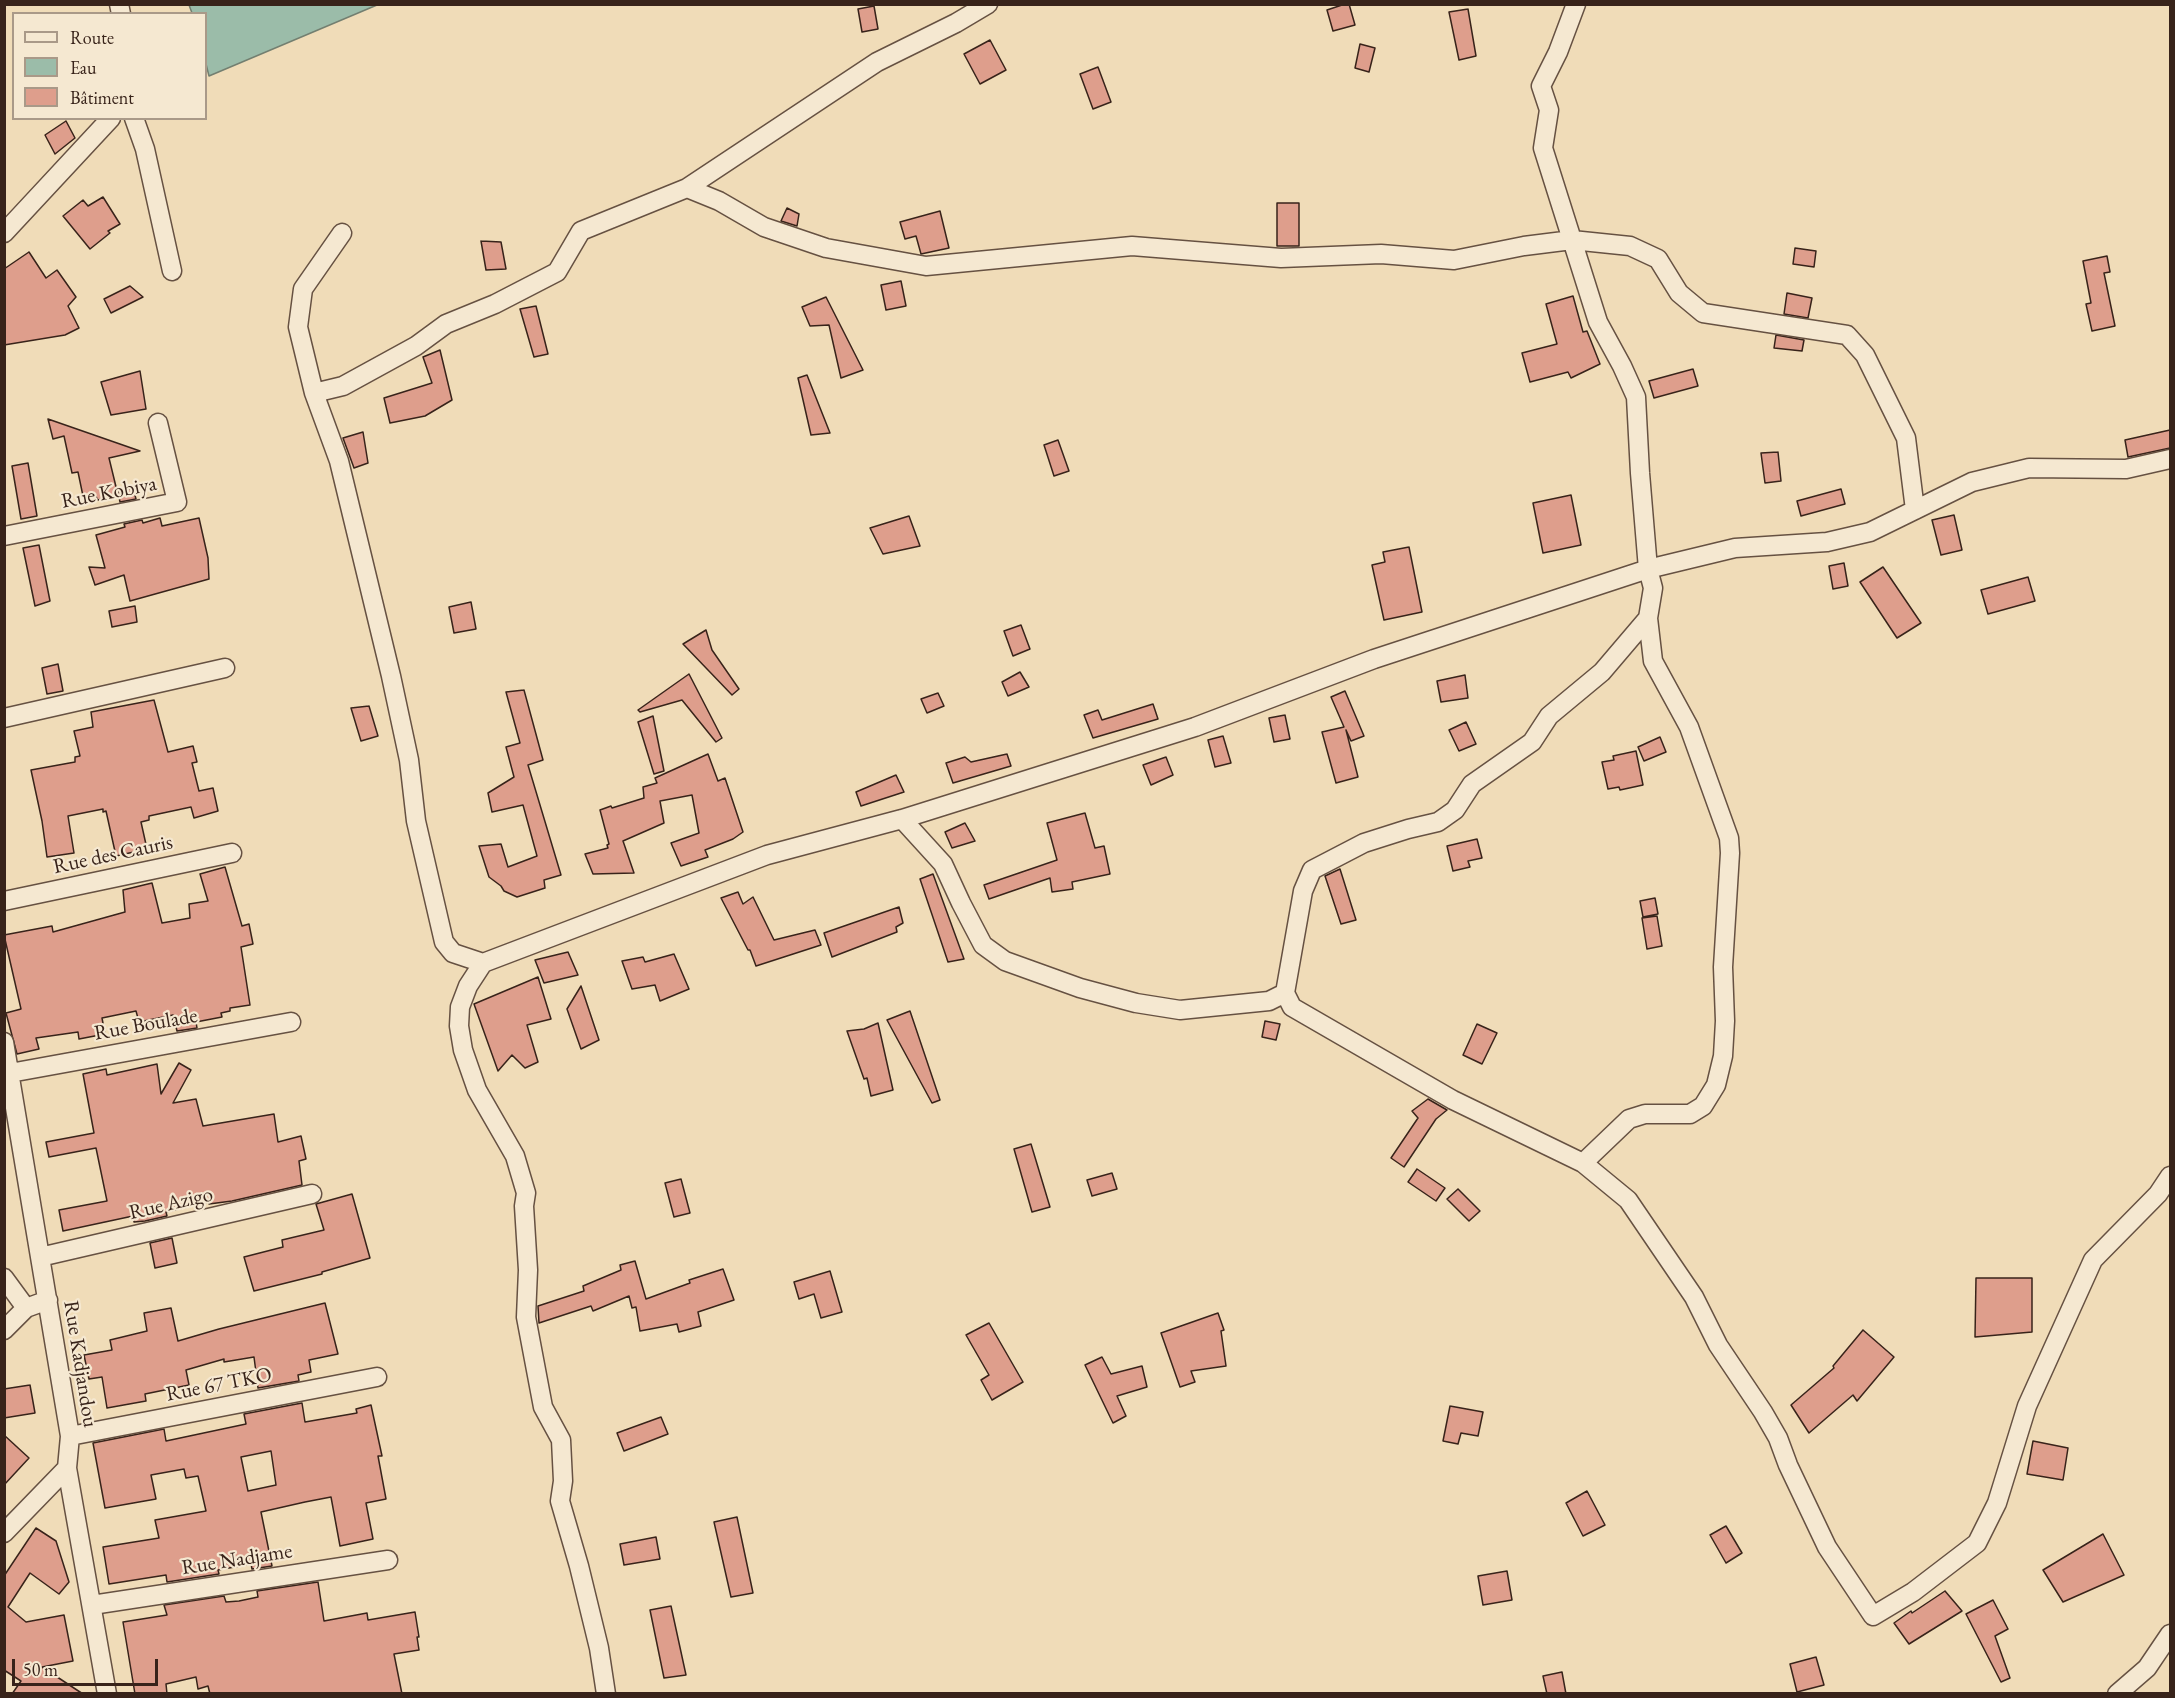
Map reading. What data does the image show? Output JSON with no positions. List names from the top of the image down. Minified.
{"streets":{"street":["Rue Kobiya","Rue des Cauris","Rue Boulade","Rue Azigo","Rue Kadjandou","Rue 67 TKO","Rue Nadjame"]},"crossings":[["Rue Boulade","Rue Kadjandou"],["Rue Azigo","Rue Kadjandou"],["Rue Kadjandou","Rue 67 TKO"],["Rue Kadjandou","Rue Nadjame"]],"legend":["Route","Eau","Bâtiment"],"scale_bar":"50 m"}
